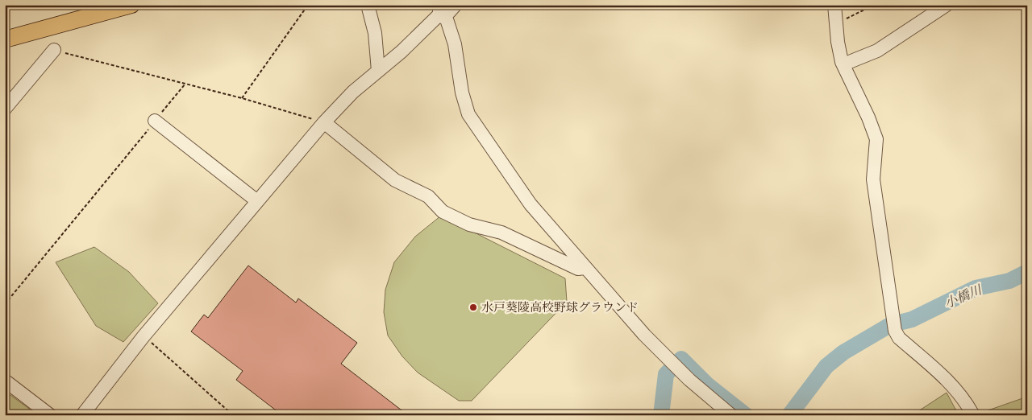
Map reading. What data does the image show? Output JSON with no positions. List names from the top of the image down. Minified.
{"water":["小橋川"],"places":["水戸葵陵高校野球グラウンド"]}
